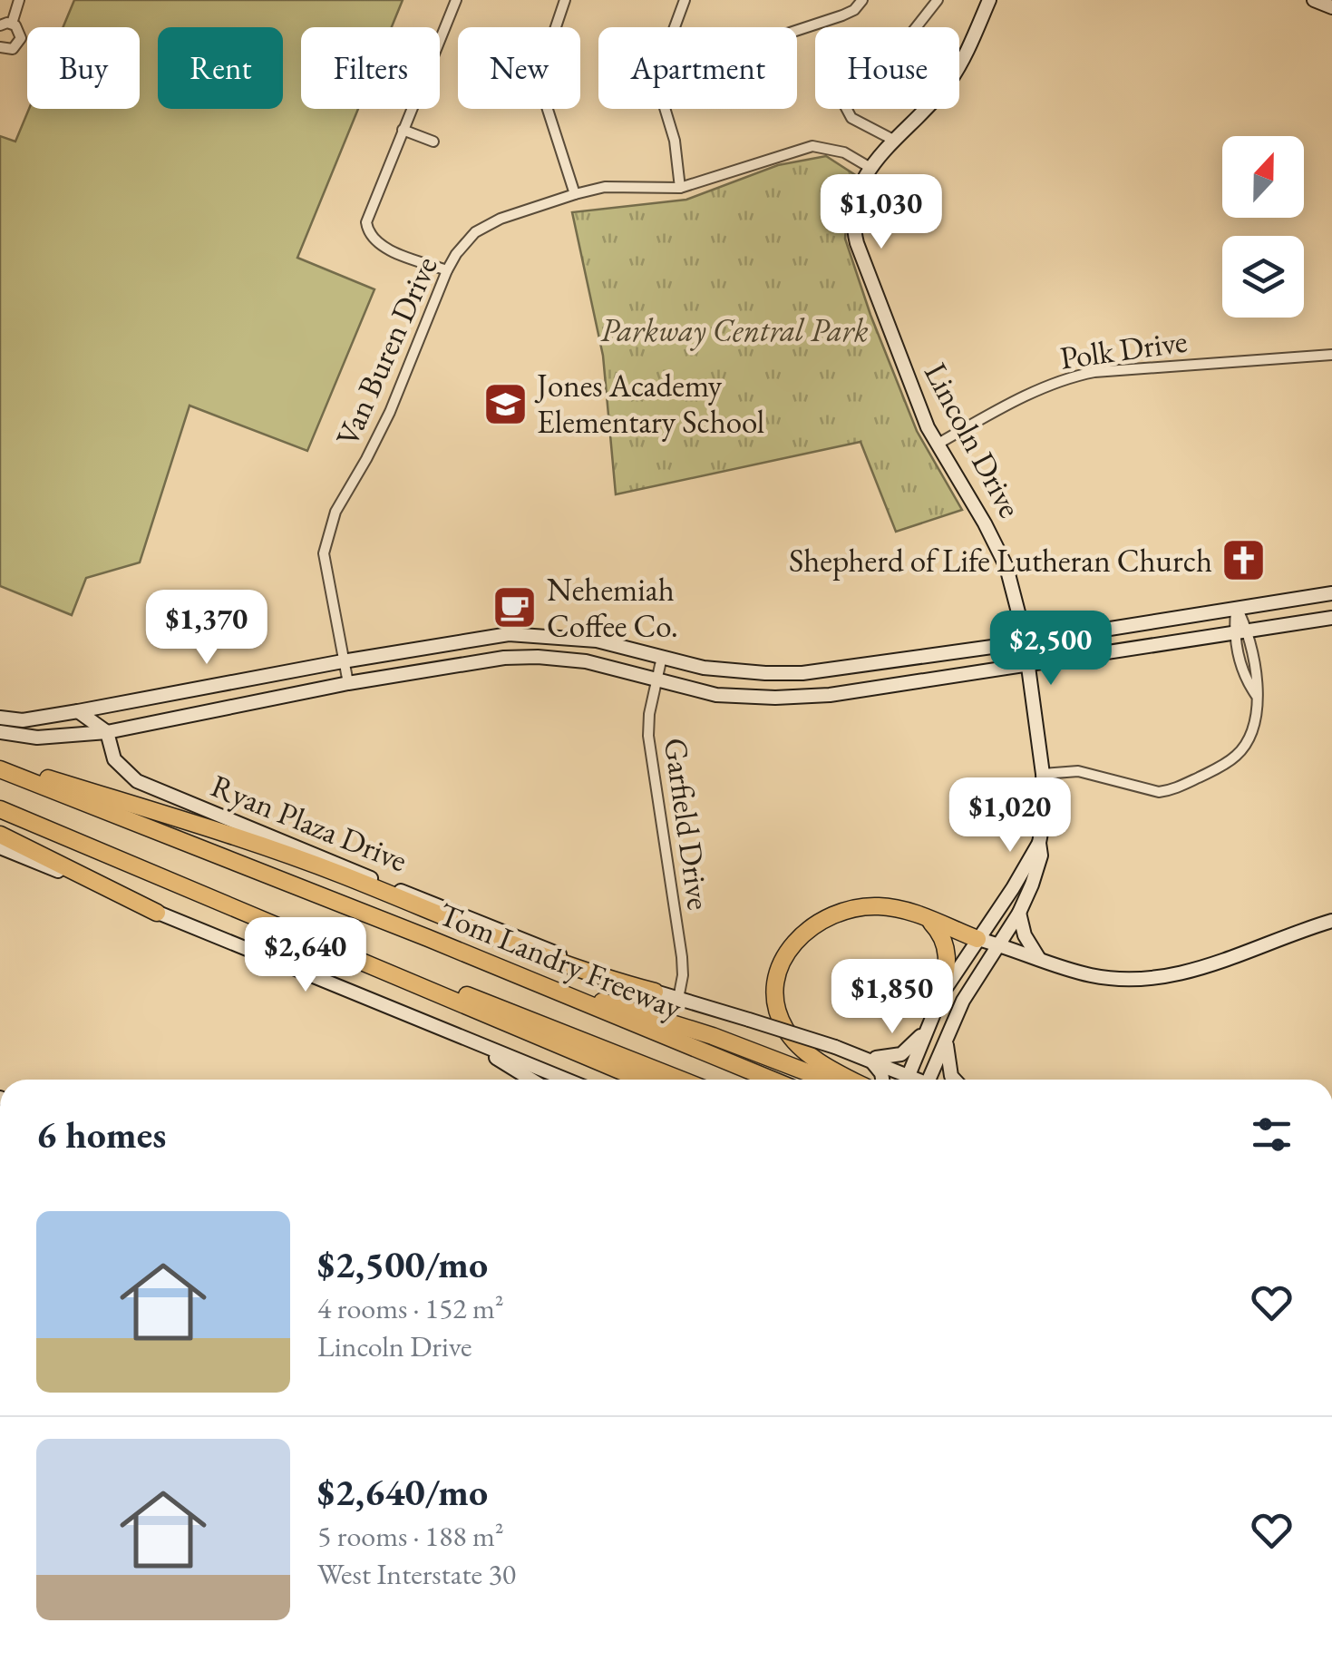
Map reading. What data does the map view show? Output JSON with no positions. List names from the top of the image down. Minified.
{"streets":{"highway":["Tom Landry Freeway"],"main road":["Lincoln Drive","Ryan Plaza Drive"],"street":["Polk Drive","Van Buren Drive","Garfield Drive"]},"crossings":[["Polk Drive","Lincoln Drive"],["Van Buren Drive","Lincoln Drive"],["Ryan Plaza Drive","Garfield Drive"]],"parks":["Parkway Central Park"],"places":{"school or university":["Jones Academy Elementary School"],"church":["Shepherd of Life Lutheran Church"],"cafe":["Nehemiah Coffee Co."]},"north":"top","page":{"chip":["Buy","Rent","Filters","New","Apartment","House"],"price":["$1,030","$1,370","$2,500","$1,020","$2,640","$1,850"],"heading":"6 homes","list":[{"name":"$2,500/mo","note":"4 rooms · 152 m² · Lincoln Drive"},{"name":"$2,640/mo","note":"5 rooms · 188 m² · West Interstate 30"}]}}
